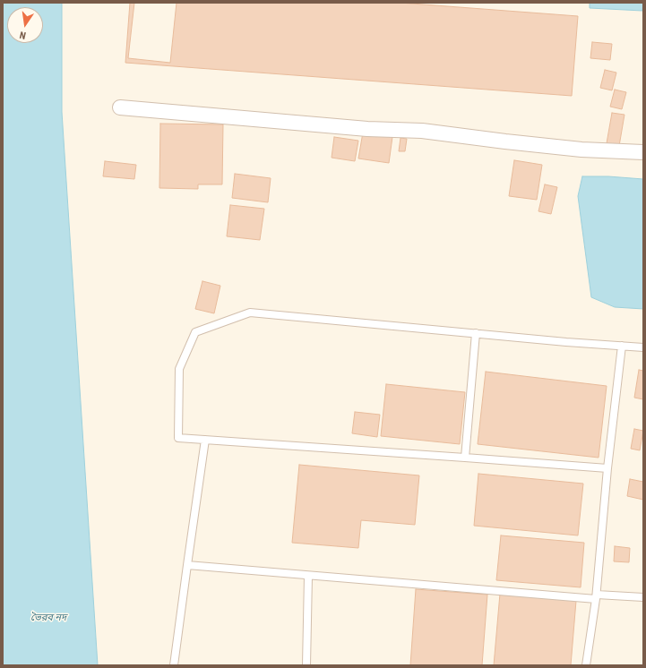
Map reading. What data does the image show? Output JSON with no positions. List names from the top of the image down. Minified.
{"water":["ভৈরব নদ"],"north":"bottom"}
